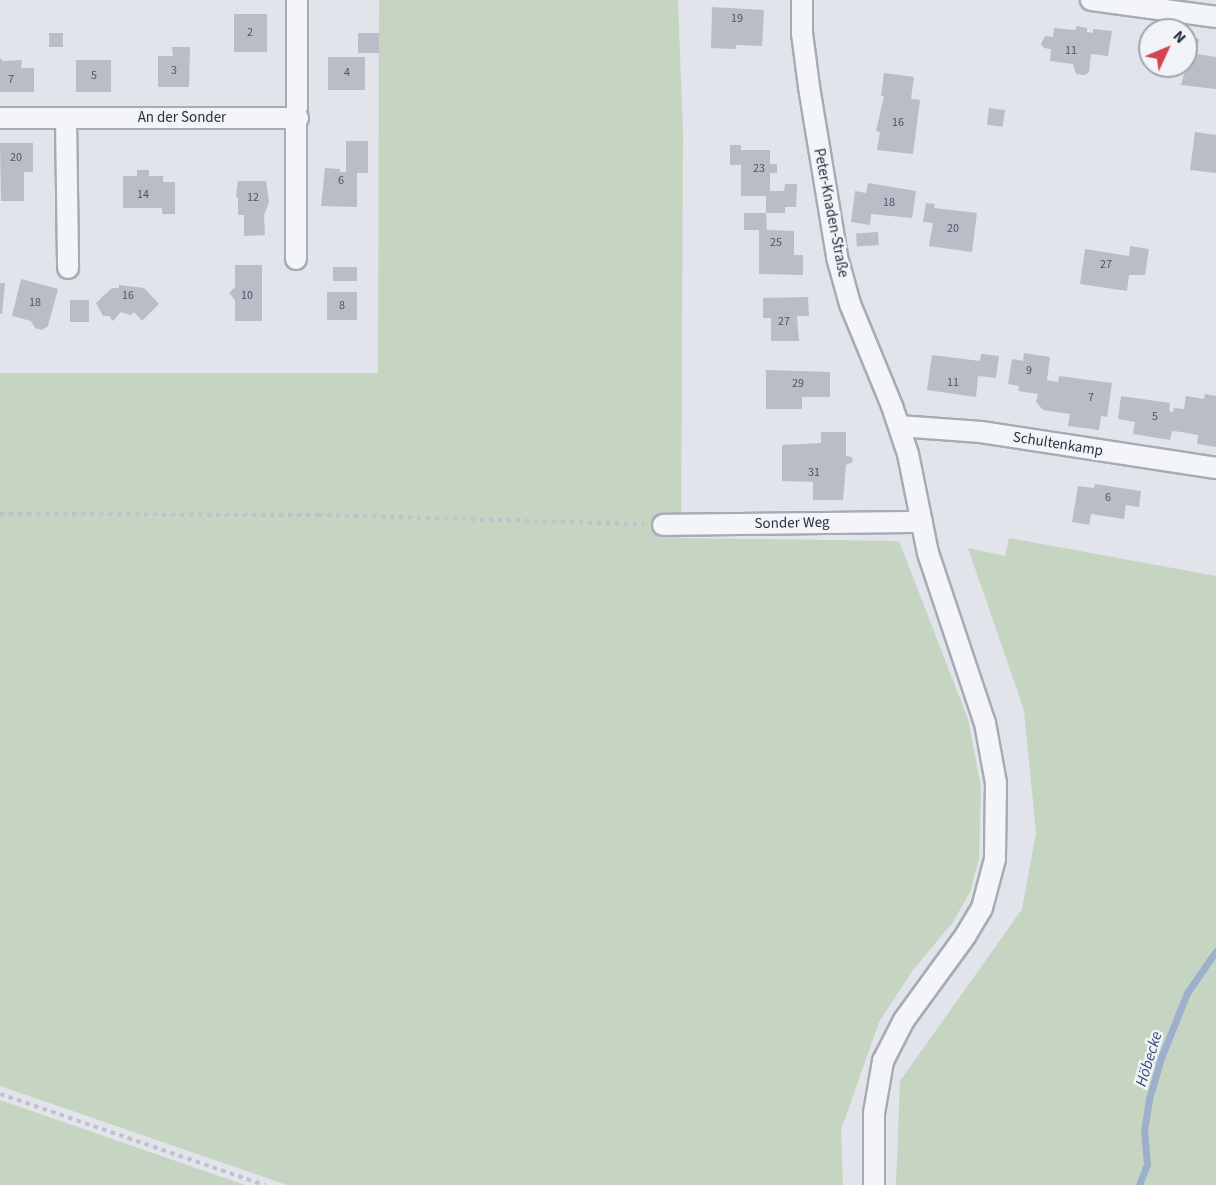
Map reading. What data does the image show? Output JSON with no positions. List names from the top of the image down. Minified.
{"streets":{"street":["An der Sonder","Peter-Knaden-Straße","Schultenkamp","Sonder Weg"]},"crossings":[["Peter-Knaden-Straße","Schultenkamp"],["Peter-Knaden-Straße","Sonder Weg"]],"water":["Höbecke"],"house_numbers":["19","2","11","3","4","5","7","16","20","23","6","14","12","18","20","25","27","16","10","18","8","27","9","11","29","7","5","31","6"],"north":"top right"}
